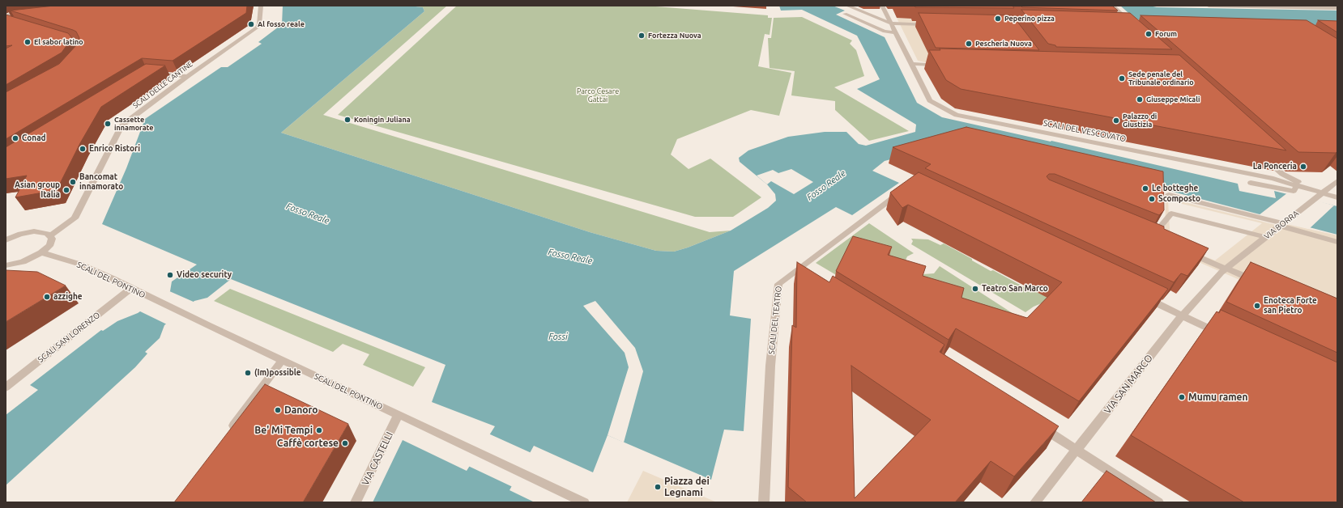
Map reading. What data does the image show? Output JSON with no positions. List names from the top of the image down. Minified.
{"streets":{"street":["SCALI DELLE CANTINE","SCALI DEL VESCOVATO","VIA BORRA","SCALI DEL PONTINO","SCALI DEL TEATRO","SCALI SAN LORENZO","VIA SAN MARCO","VIA CASTELLI"]},"crossings":[["SCALI DEL VESCOVATO","VIA BORRA"],["VIA BORRA","VIA SAN MARCO"],["SCALI DEL PONTINO","SCALI SAN LORENZO"],["SCALI DEL PONTINO","VIA CASTELLI"]],"water":["Fosso Reale","Fossi"],"parks":["Parco Cesare Gattai"],"places":["Peperino pizza","Al fosso reale","Forum","Fortezza Nuova","El sabor latino","Pescheria Nuova","Sede penale del Tribunale ordinario","Giuseppe Micali","Koningin Juliana","Palazzo di Giustizia","Cassette innamorate","Conad","Enrico Ristori","La Ponceria","Bancomat innamorato","Le botteghe","Asian group Italia","Scomposto","Video security","Teatro San Marco","azzighe","Enoteca Forte san Pietro","(Im)possible","Mumu ramen","Danoro","Be' Mi Tempi","Caffè cortese","Piazza dei Legnami"]}
